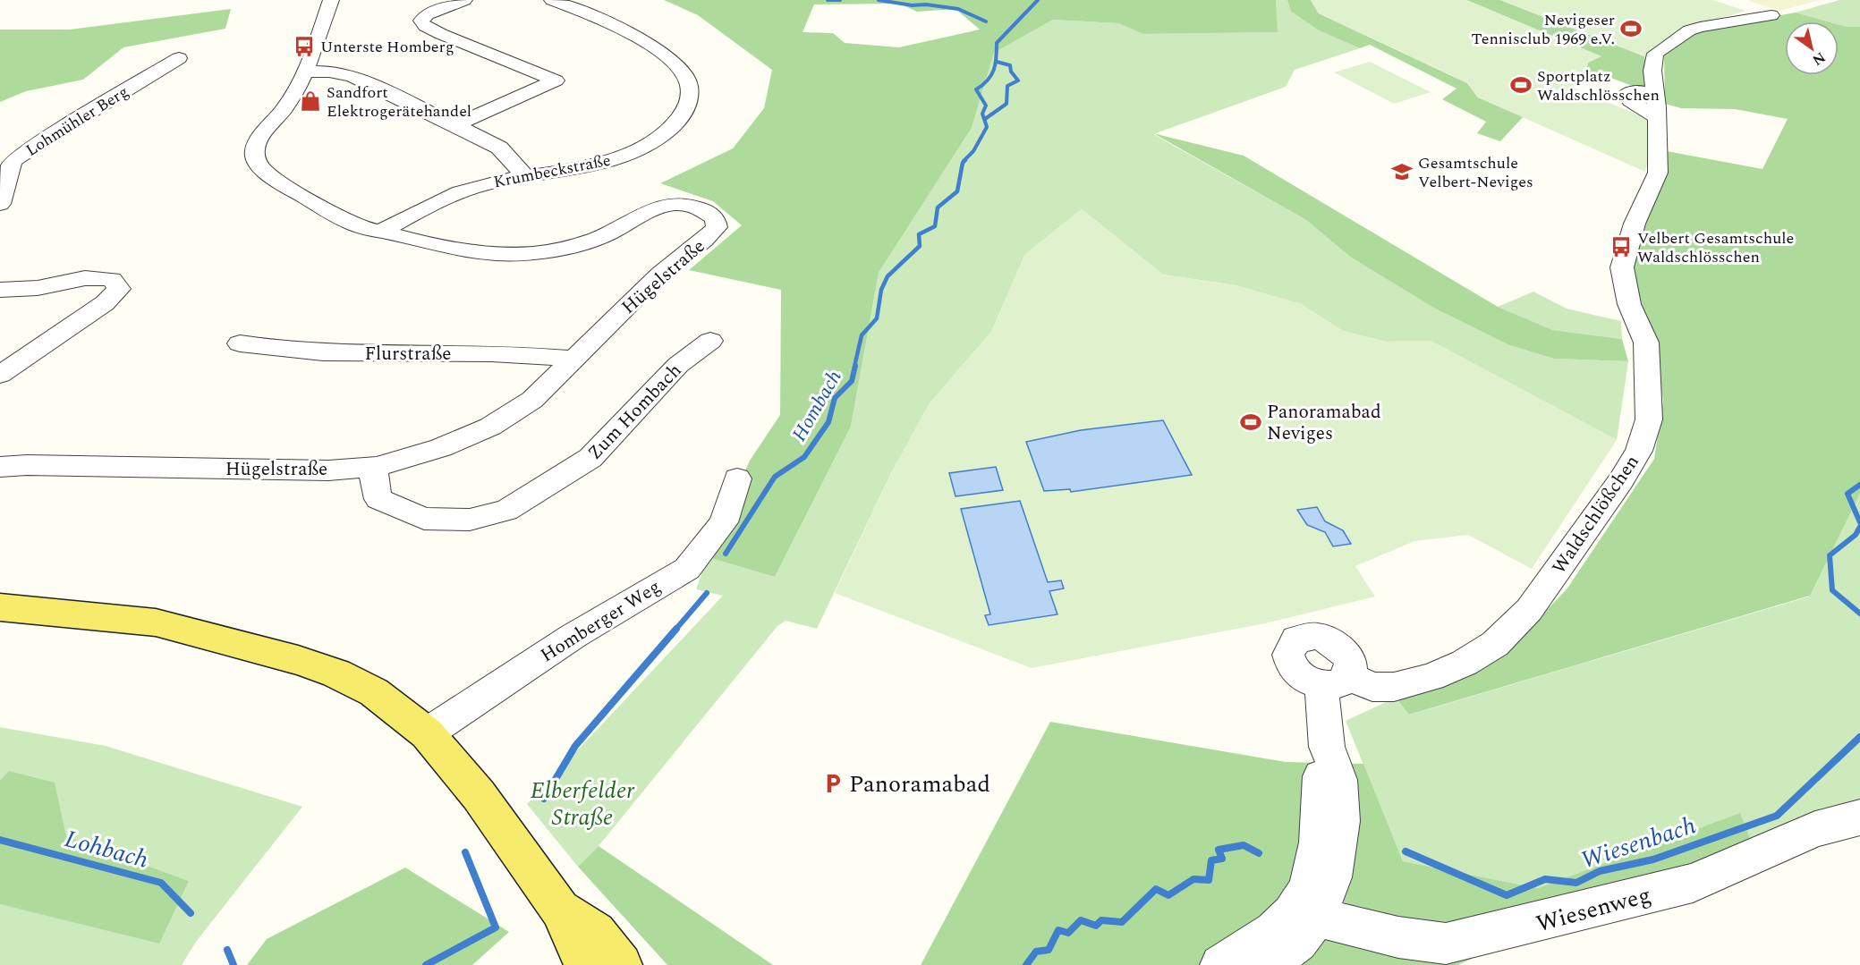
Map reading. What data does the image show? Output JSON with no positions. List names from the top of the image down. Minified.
{"streets":{"street":["Lohmühler Berg","Krumbeckstraße","Hügelstraße","Flurstraße","Zum Hombach","Waldschlößchen","Homberger Weg","Wiesenweg"]},"crossings":[["Krumbeckstraße","Hügelstraße"],["Hügelstraße","Flurstraße"],["Hügelstraße","Zum Hombach"],["Waldschlößchen","Wiesenweg"]],"water":["Hombach","Wiesenbach","Lohbach"],"parks":["Elberfelder Straße"],"places":{"sports":["Nevigeser Tennisclub 1969 e.V.","Sportplatz Waldschlösschen","Panoramabad Neviges"],"bus stop":["Unterste Homberg","Velbert Gesamtschule Waldschlösschen"],"shop":["Sandfort Elektrogerätehandel"],"school or university":["Gesamtschule Velbert-Neviges"],"parking":["Panoramabad"]},"north":"bottom right"}
